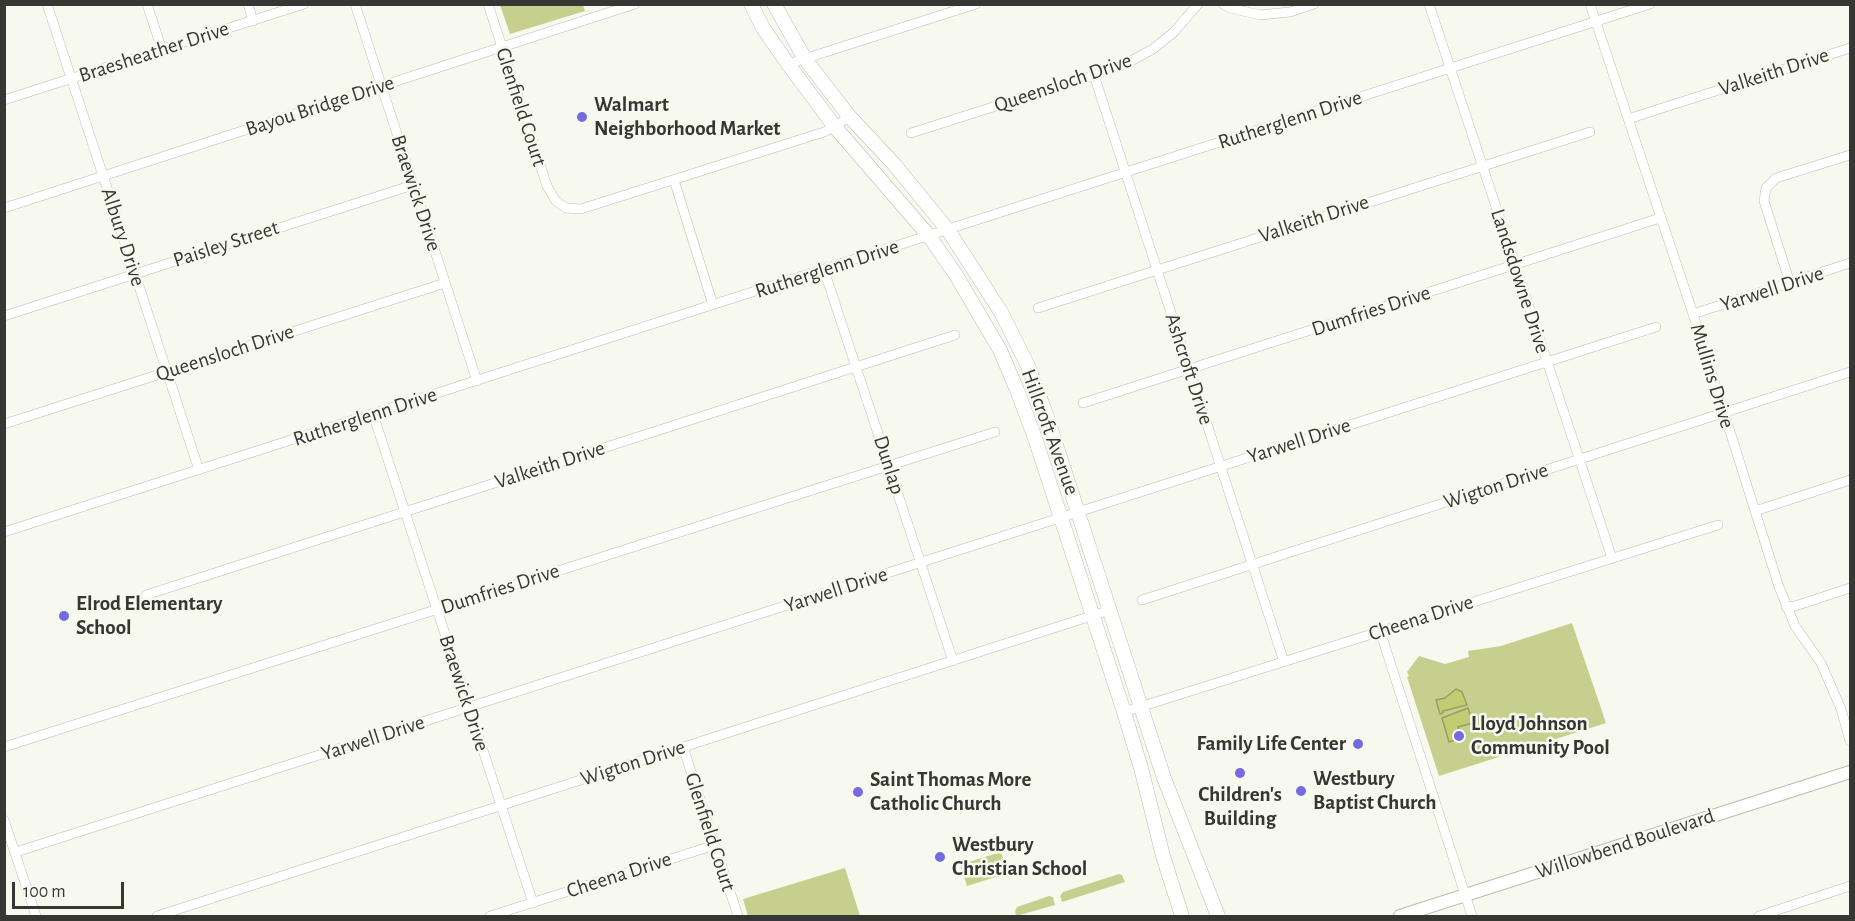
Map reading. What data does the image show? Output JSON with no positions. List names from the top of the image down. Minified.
{"streets":{"main road":["Hillcroft Avenue","Willowbend Boulevard"],"street":["Braesheather Drive","Valkeith Drive","Queensloch Drive","Bayou Bridge Drive","Glenfield Court","Rutherglenn Drive","Braewick Drive","Albury Drive","Paisley Street","Landsdowne Drive","Yarwell Drive","Dumfries Drive","Ashcroft Drive","Mullins Drive","Dunlap","Wigton Drive","Cheena Drive"]},"crossings":[["Braesheather Drive","Albury Drive"],["Valkeith Drive","Braewick Drive"],["Valkeith Drive","Landsdowne Drive"],["Valkeith Drive","Ashcroft Drive"],["Valkeith Drive","Mullins Drive"],["Valkeith Drive","Dunlap"],["Queensloch Drive","Braewick Drive"],["Queensloch Drive","Albury Drive"],["Queensloch Drive","Ashcroft Drive"],["Bayou Bridge Drive","Glenfield Court"],["Bayou Bridge Drive","Braewick Drive"],["Bayou Bridge Drive","Albury Drive"],["Glenfield Court","Wigton Drive"],["Glenfield Court","Cheena Drive"],["Rutherglenn Drive","Braewick Drive"],["Rutherglenn Drive","Albury Drive"],["Rutherglenn Drive","Landsdowne Drive"],["Rutherglenn Drive","Ashcroft Drive"],["Rutherglenn Drive","Mullins Drive"],["Rutherglenn Drive","Hillcroft Avenue"],["Rutherglenn Drive","Dunlap"],["Braewick Drive","Paisley Street"],["Braewick Drive","Yarwell Drive"],["Braewick Drive","Dumfries Drive"],["Braewick Drive","Wigton Drive"],["Braewick Drive","Cheena Drive"],["Albury Drive","Paisley Street"],["Landsdowne Drive","Yarwell Drive"],["Landsdowne Drive","Dumfries Drive"],["Landsdowne Drive","Wigton Drive"],["Landsdowne Drive","Cheena Drive"],["Yarwell Drive","Ashcroft Drive"],["Yarwell Drive","Mullins Drive"],["Yarwell Drive","Hillcroft Avenue"],["Yarwell Drive","Dunlap"],["Dumfries Drive","Ashcroft Drive"],["Dumfries Drive","Mullins Drive"],["Dumfries Drive","Dunlap"],["Ashcroft Drive","Wigton Drive"],["Ashcroft Drive","Cheena Drive"],["Mullins Drive","Wigton Drive"],["Hillcroft Avenue","Wigton Drive"],["Hillcroft Avenue","Cheena Drive"],["Dunlap","Wigton Drive"]],"places":["Walmart Neighborhood Market","Elrod Elementary School","Lloyd Johnson Community Pool","Family Life Center","Children's Building","Westbury Baptist Church","Saint Thomas More Catholic Church","Westbury Christian School"],"scale_bar":"100 m"}
